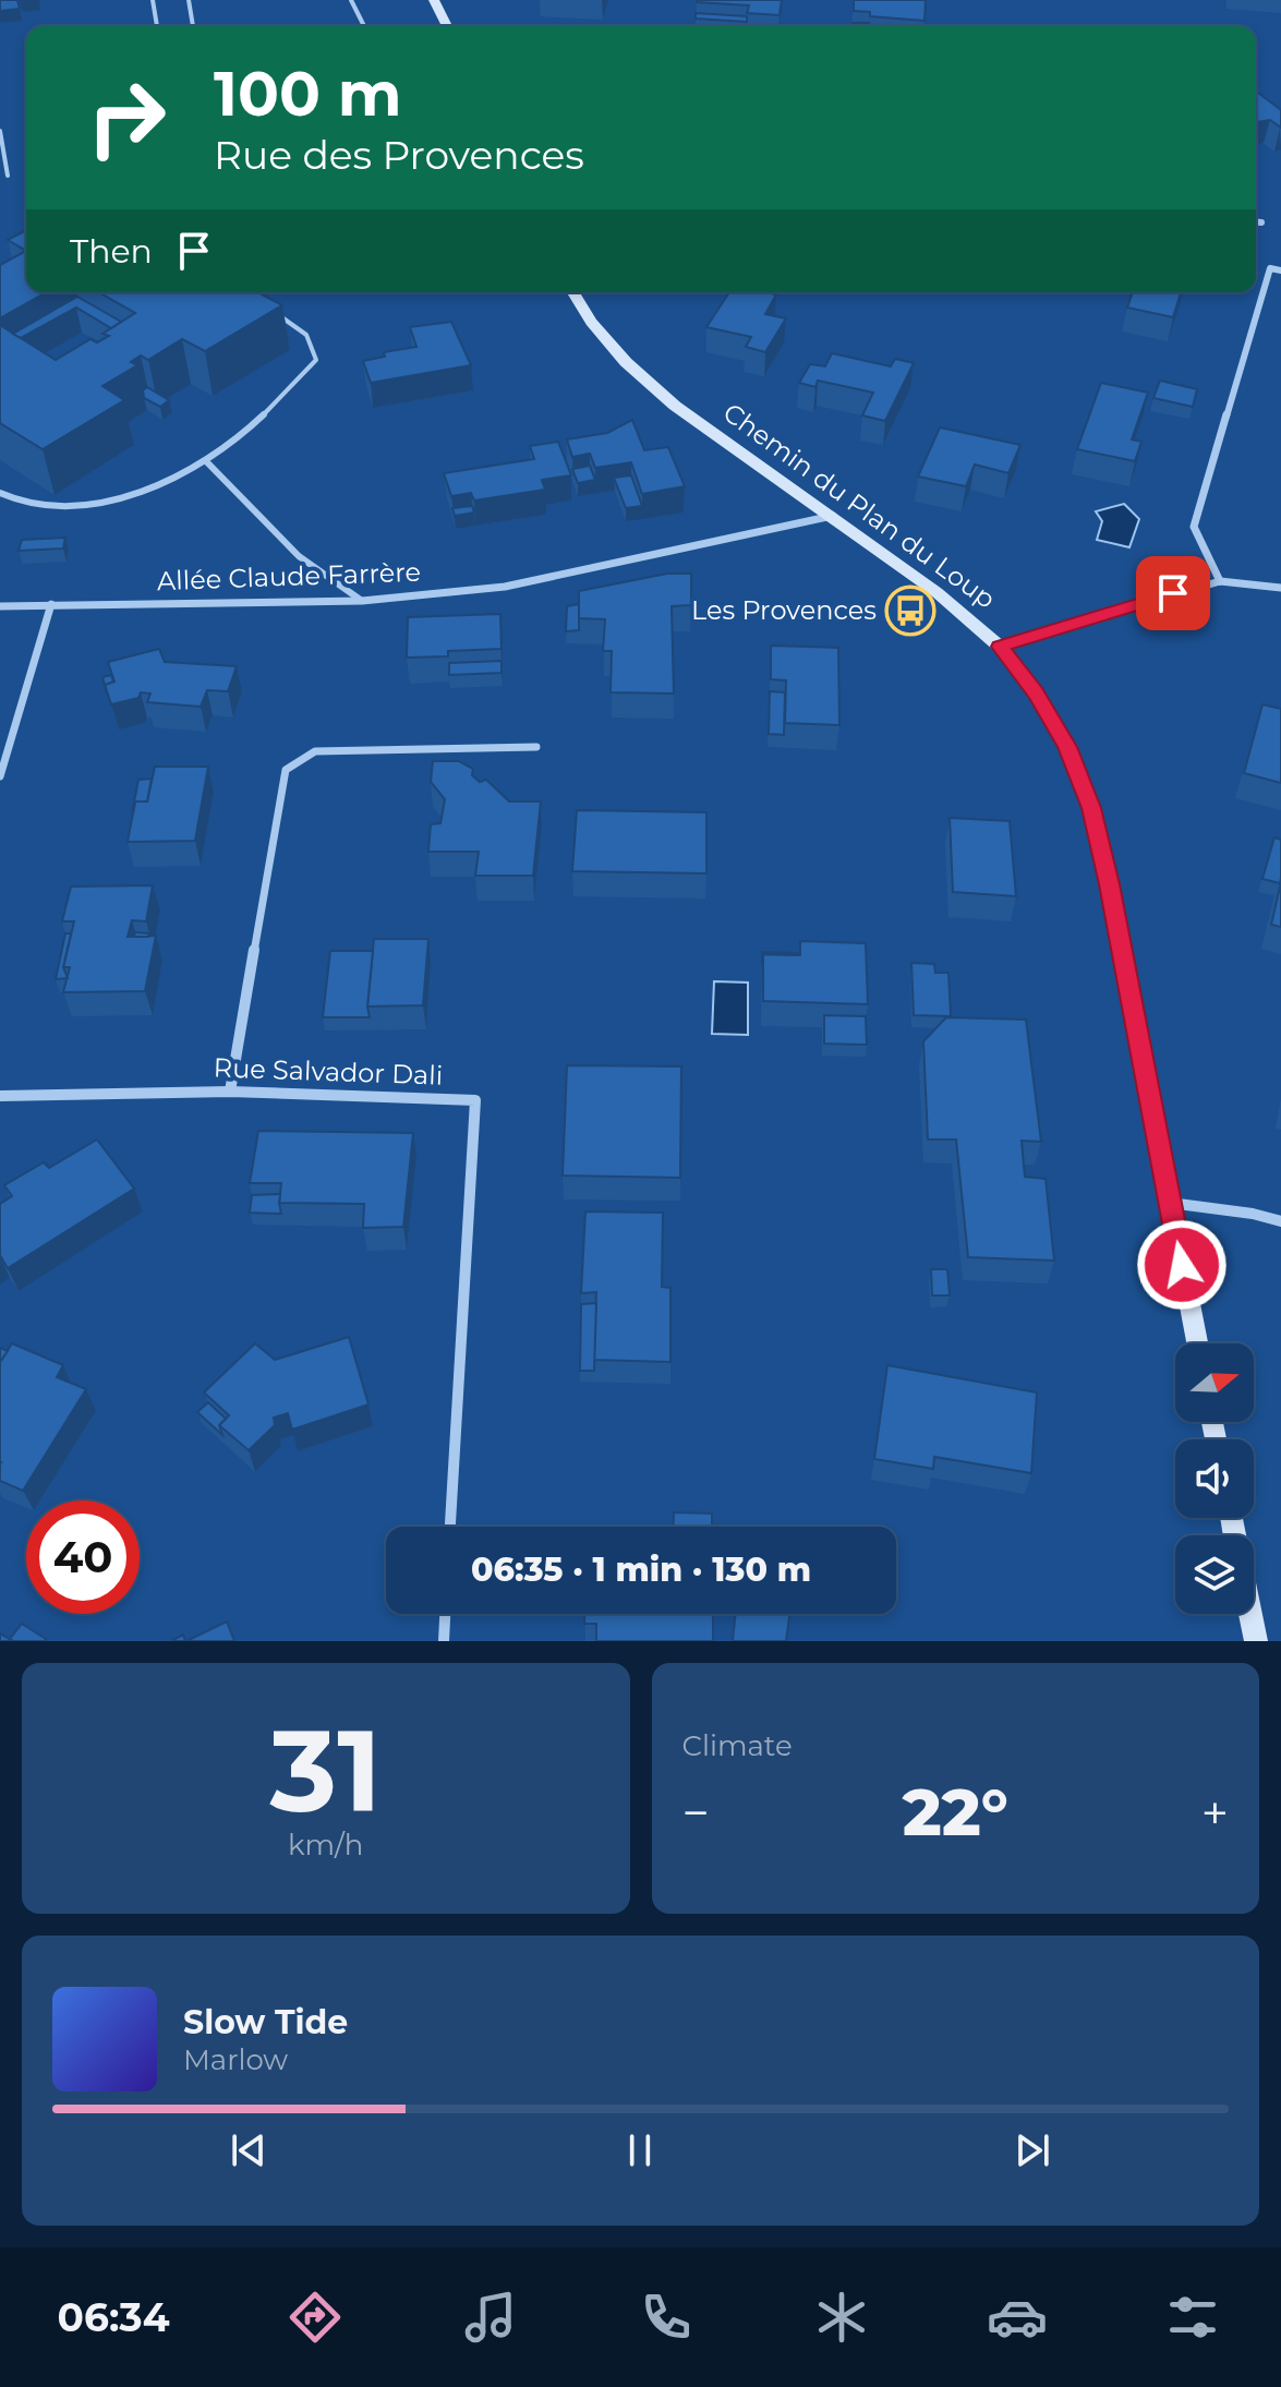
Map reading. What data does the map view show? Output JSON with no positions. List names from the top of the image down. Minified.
{"streets":{"street":["Chemin du Plan du Loup","Allée Claude Farrère","Rue Salvador Dali"]},"crossings":[["Chemin du Plan du Loup","Allée Claude Farrère"]],"places":{"bus stop":["Les Provences"]},"north":"right","page":{"turn":["100 m","Rue des Provences"],"then":"Then","limit":"40","trip":"06:35 · 1 min · 130 m","tile":[["31","km/h"],"Climate"],"heat":["−","22°","+"],"song":["Slow Tide","Marlow"],"tabs":"06:34"}}
